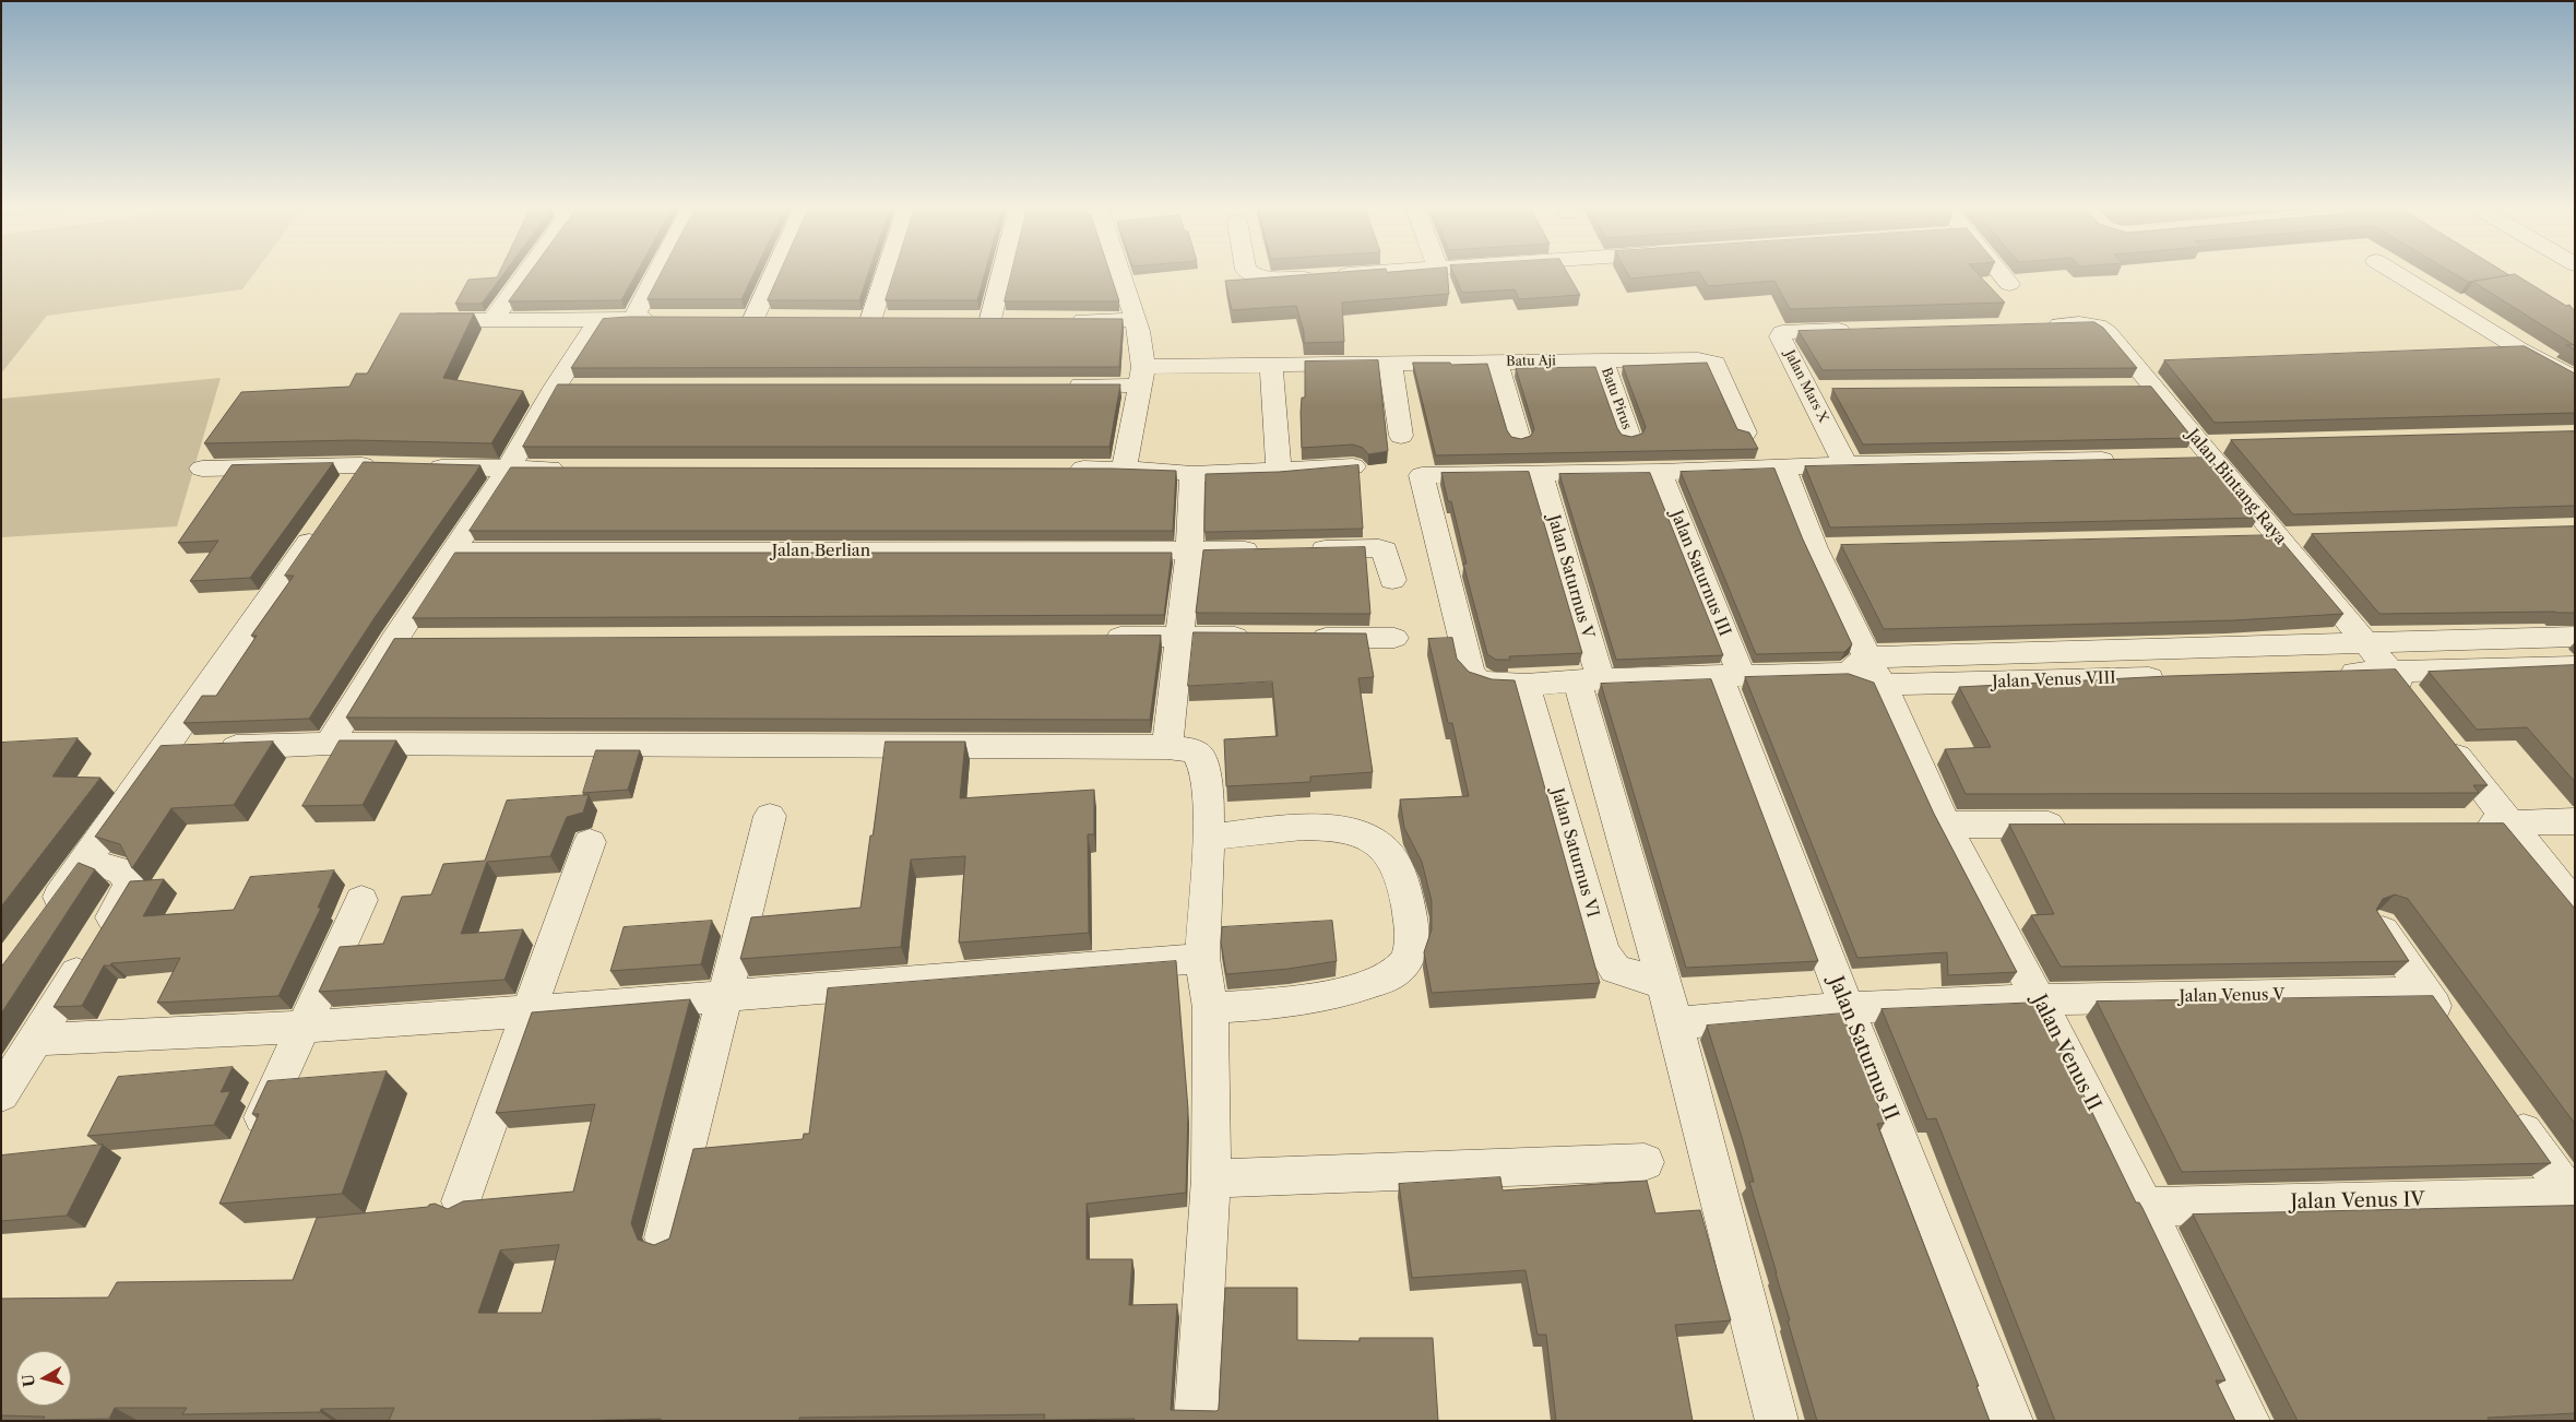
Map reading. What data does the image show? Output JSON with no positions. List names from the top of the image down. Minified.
{"streets":{"street":["Batu Aji","Jalan Mars X","Batu Pirus","Jalan Bintang Raya","Jalan Berlian","Jalan Saturnus III","Jalan Saturnus V","Jalan Venus VIII","Jalan Saturnus VI","Jalan Venus V","Jalan Saturnus II","Jalan Venus II","Jalan Venus IV"]},"crossings":[["Batu Aji","Batu Pirus"],["Jalan Bintang Raya","Jalan Venus VIII"],["Jalan Saturnus III","Jalan Venus VIII"],["Jalan Saturnus III","Jalan Saturnus II"],["Jalan Saturnus V","Jalan Venus VIII"],["Jalan Saturnus V","Jalan Saturnus VI"],["Jalan Saturnus V","Jalan Venus V"],["Jalan Venus VIII","Jalan Saturnus VI"],["Jalan Venus VIII","Jalan Saturnus II"],["Jalan Venus VIII","Jalan Venus II"],["Jalan Venus V","Jalan Saturnus II"],["Jalan Venus V","Jalan Venus II"],["Jalan Venus II","Jalan Venus IV"]],"north":"left"}
